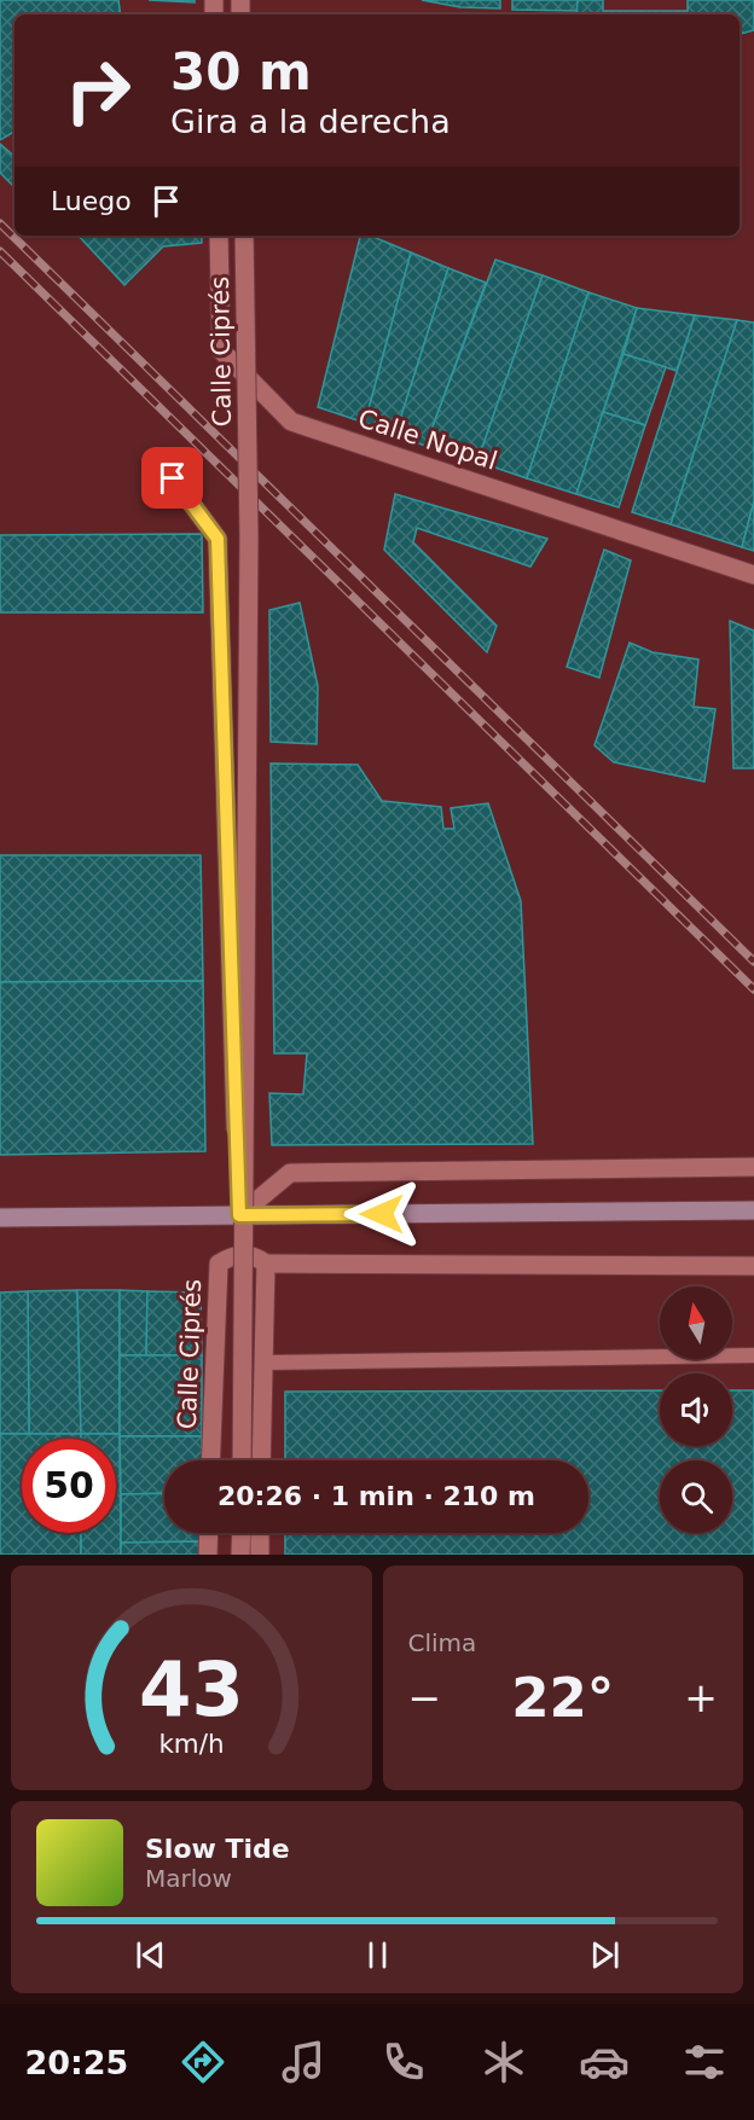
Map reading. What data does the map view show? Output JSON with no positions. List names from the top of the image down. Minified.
{"streets":{"street":["Calle Ciprés","Calle Nopal"]},"north":"top","page":{"turn":["30 m","Gira a la derecha"],"then":"Luego","limit":"50","trip":"20:26 · 1 min · 210 m","tile":"Clima","heat":["−","22°","+"],"song":["Slow Tide","Marlow"],"tabs":"20:25","gauge":["43","km/h"]}}
